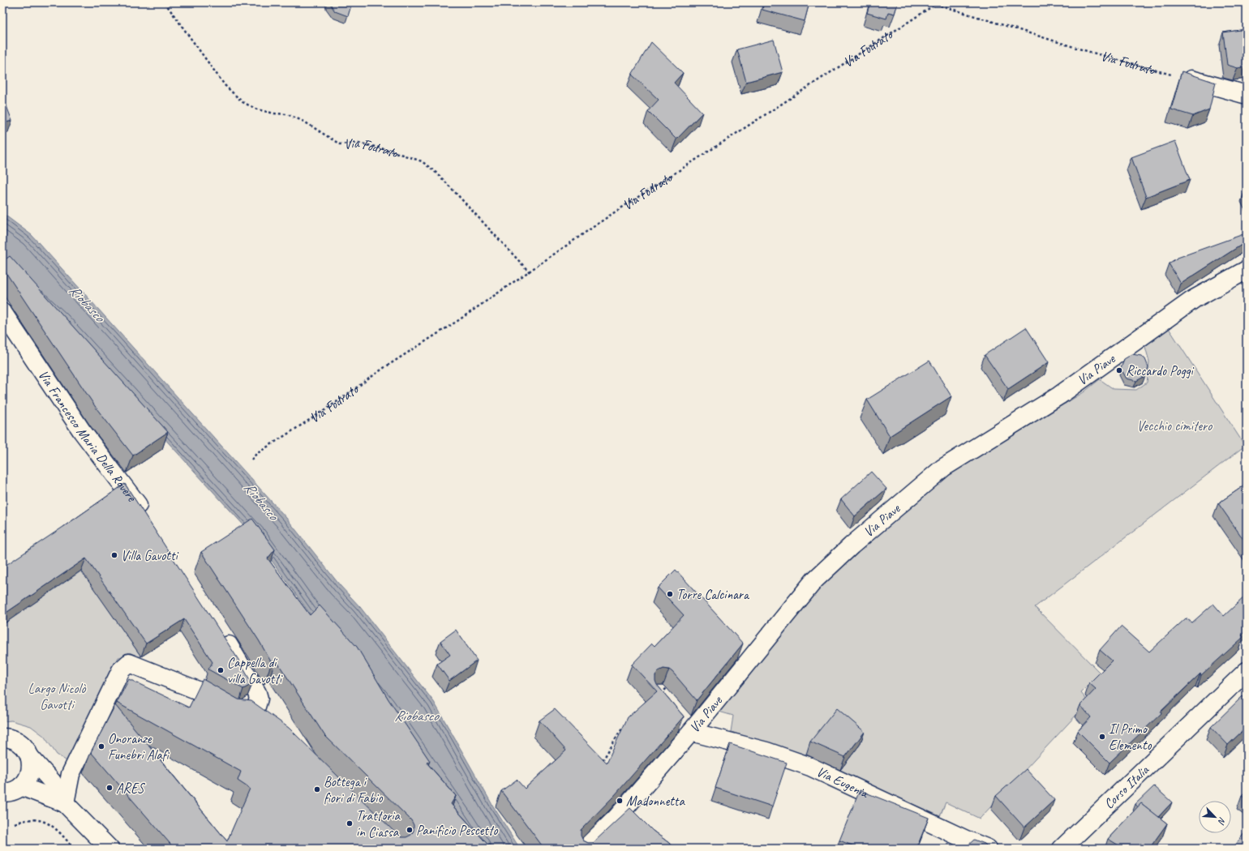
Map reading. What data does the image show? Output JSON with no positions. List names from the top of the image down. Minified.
{"streets":{"street":["Via Piave","Via Francesco Maria Della Rovere","Via Eugenia","Corso Italia"],"path":["Via Fodrato"]},"crossings":[["Via Piave","Via Eugenia"]],"water":["Riobasco"],"parks":["Vecchio cimitero","Largo Nicolò Gavotti"],"places":["Riccardo Poggi","Villa Gavotti","Torre Calcinara","Cappella di villa Gavotti","Il Primo Elemento","Onoranze Funebri Alafi","ARES","Bottega i fiori di Fabio","Madonnetta","Trattoria in Ciassa","Panificio Pescetto"],"north":"bottom right"}
